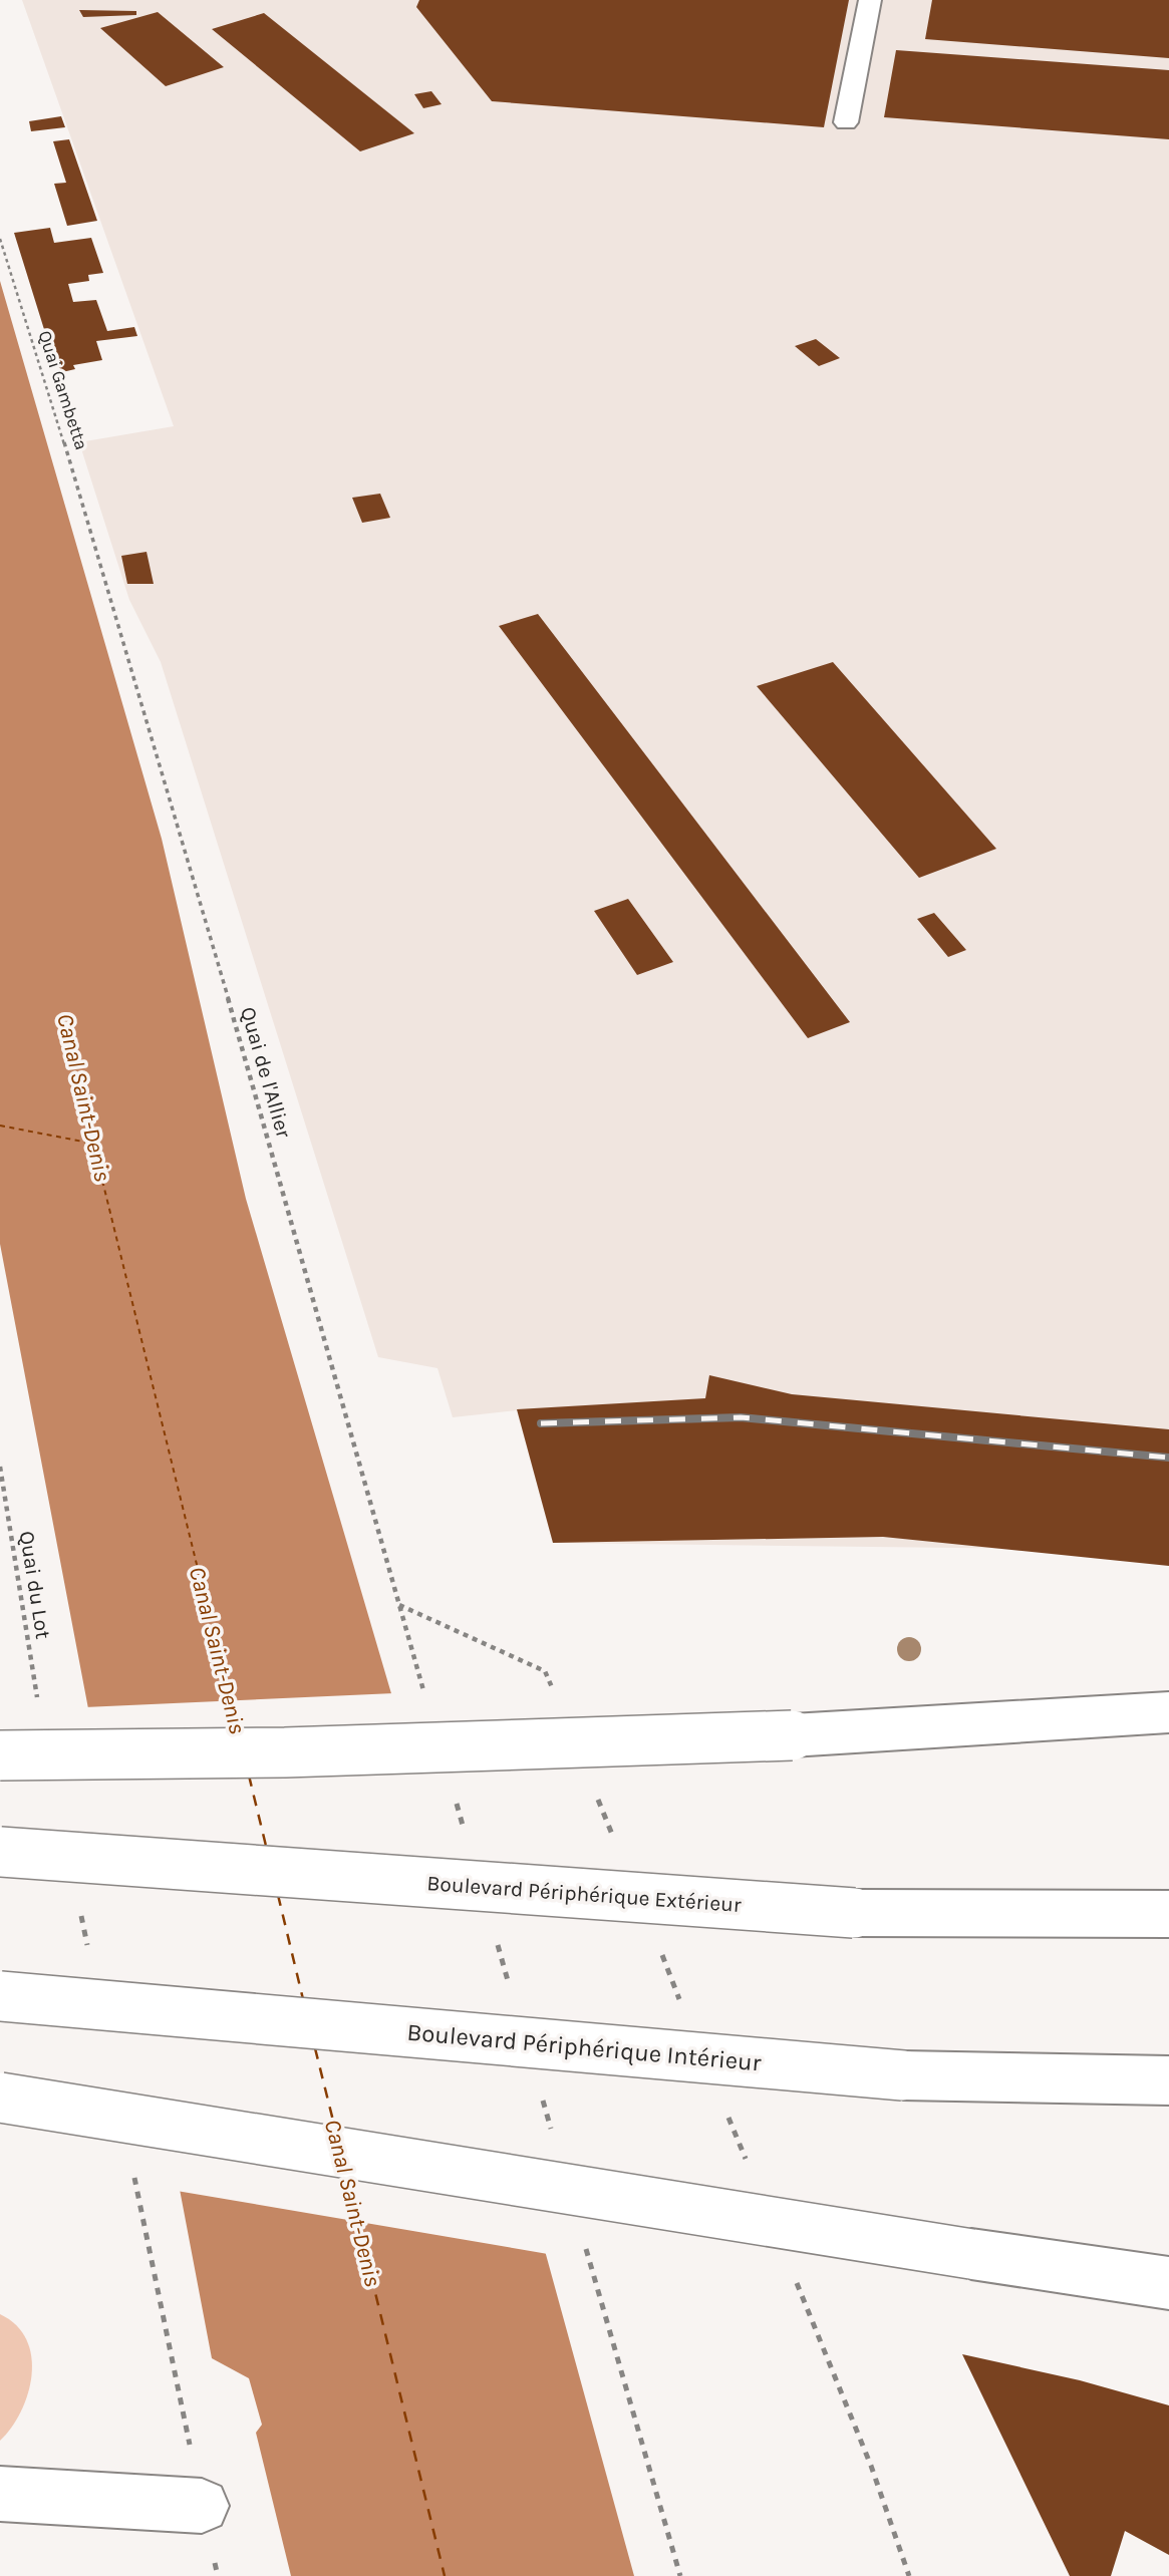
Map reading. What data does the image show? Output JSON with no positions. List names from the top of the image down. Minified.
{"streets":{"main road":["Boulevard Périphérique Extérieur","Boulevard Périphérique Intérieur"],"path":["Quai Gambetta","Quai de l'Allier","Quai du Lot"]},"crossings":[["Quai Gambetta","Quai de l'Allier"]],"water":["Canal Saint-Denis"]}
